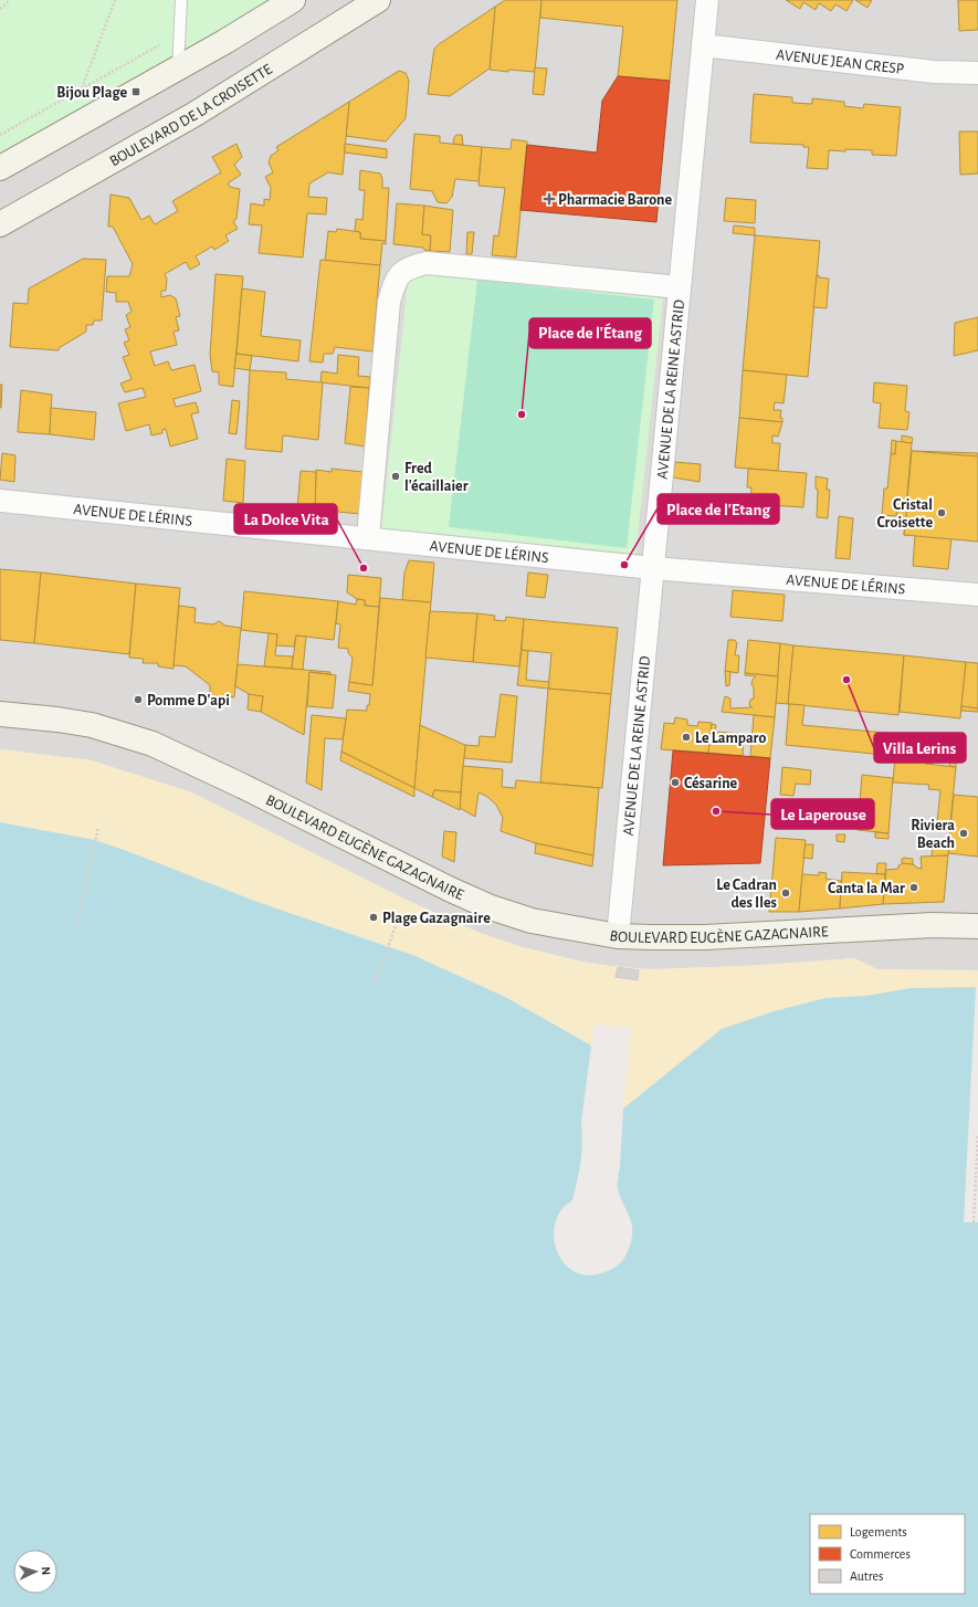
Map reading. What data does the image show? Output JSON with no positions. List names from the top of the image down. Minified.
{"streets":{"street":["AVENUE JEAN CRESP","BOULEVARD DE LA CROISETTE","AVENUE DE LA REINE ASTRID","AVENUE DE LÉRINS","BOULEVARD EUGÈNE GAZAGNAIRE"]},"crossings":[["AVENUE JEAN CRESP","AVENUE DE LA REINE ASTRID"],["AVENUE DE LA REINE ASTRID","AVENUE DE LÉRINS"],["AVENUE DE LA REINE ASTRID","BOULEVARD EUGÈNE GAZAGNAIRE"]],"places":{"transit":["Bijou Plage"],"health":["Pharmacie Barone"],"other":["Place de l'Étang","Fred l'écaillaier","Cristal Croisette","Place de l'Etang","La Dolce Vita","Villa Lerins","Pomme D'api","Le Lamparo","Césarine","Le Laperouse","Riviera Beach","Canta la Mar","Le Cadran des Iles","Plage Gazagnaire"]},"legend":["Logements","Commerces","Autres"],"north":"right"}
